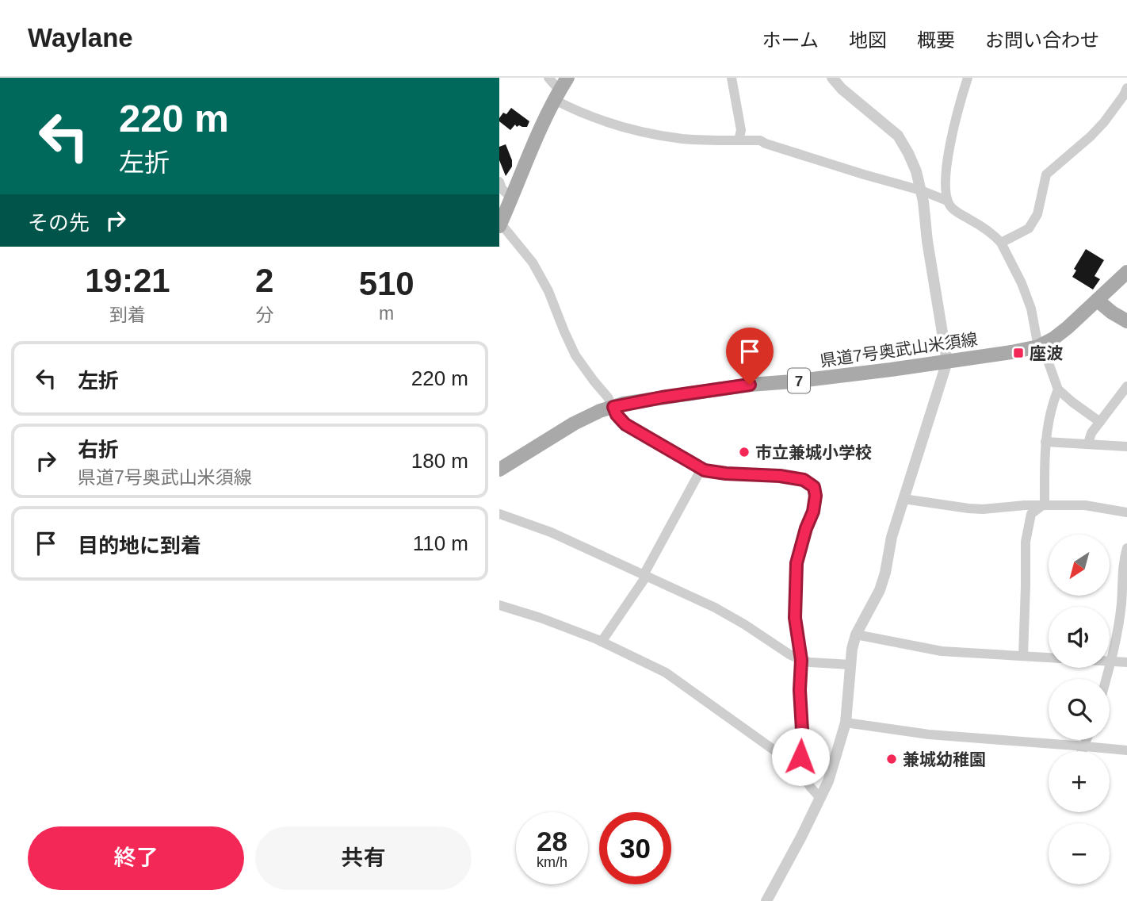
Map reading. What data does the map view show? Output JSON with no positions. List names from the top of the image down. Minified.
{"streets":{"main road":["県道7号奥武山米須線","7"]},"places":{"transit":["座波"],"other":["市立兼城小学校","兼城幼稚園"]},"north":"bottom left","page":{"header":"Waylane","nav":["ホーム","地図","概要","お問い合わせ"],"turn":["220 m","左折"],"then":"その先","eta":["19:21","到着","2","分","510","m"],"list":[{"name":"左折","value":"220 m"},{"name":"右折","note":"県道7号奥武山米須線","value":"180 m"},{"name":"目的地に到着","value":"110 m"}],"map_buttons":["+","−"],"speed":"28 km/h","limit":"30","buttons":["終了","共有"]}}
